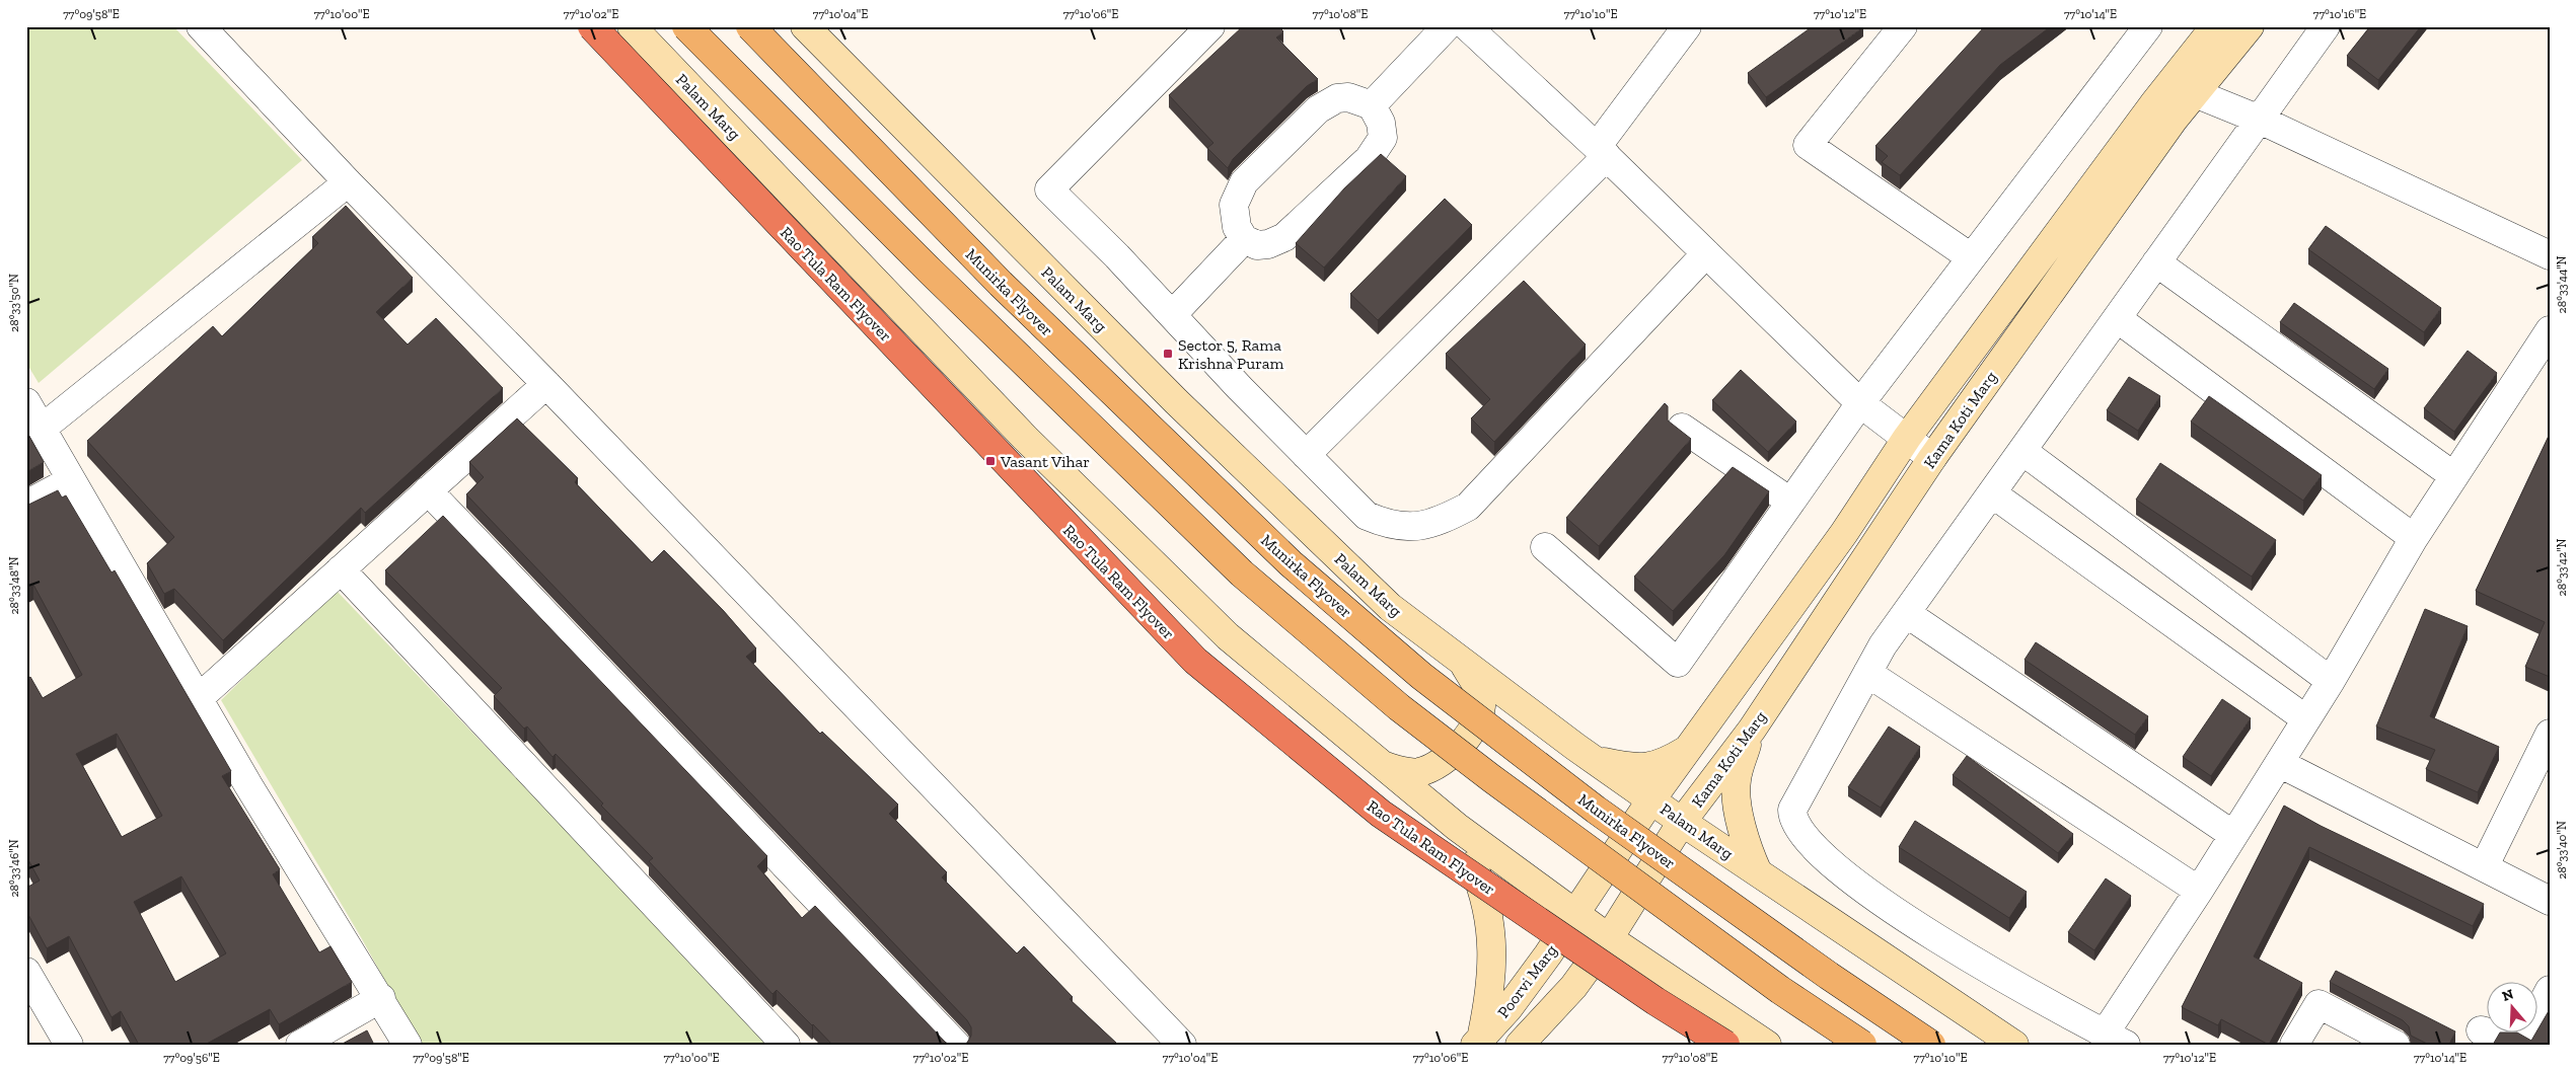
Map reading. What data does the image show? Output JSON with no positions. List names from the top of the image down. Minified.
{"streets":{"highway":["Rao Tula Ram Flyover"],"main road":["Palam Marg","Munirka Flyover","Kama Koti Marg","Poorvi Marg"]},"crossings":[["Palam Marg","Kama Koti Marg"],["Palam Marg","Poorvi Marg"],["Kama Koti Marg","Poorvi Marg"]],"places":{"transit":["Sector 5, Rama Krishna Puram","Vasant Vihar"]},"north":"top","coordinates":["77°09'58\"E","77°10'00\"E","77°10'02\"E","77°10'04\"E","77°10'06\"E","77°10'08\"E","77°10'10\"E","77°10'12\"E","77°10'14\"E","77°10'16\"E","28°33'44\"N","28°33'50\"N","28°33'42\"N","28°33'48\"N","28°33'40\"N","28°33'46\"N","77°09'56\"E"]}
